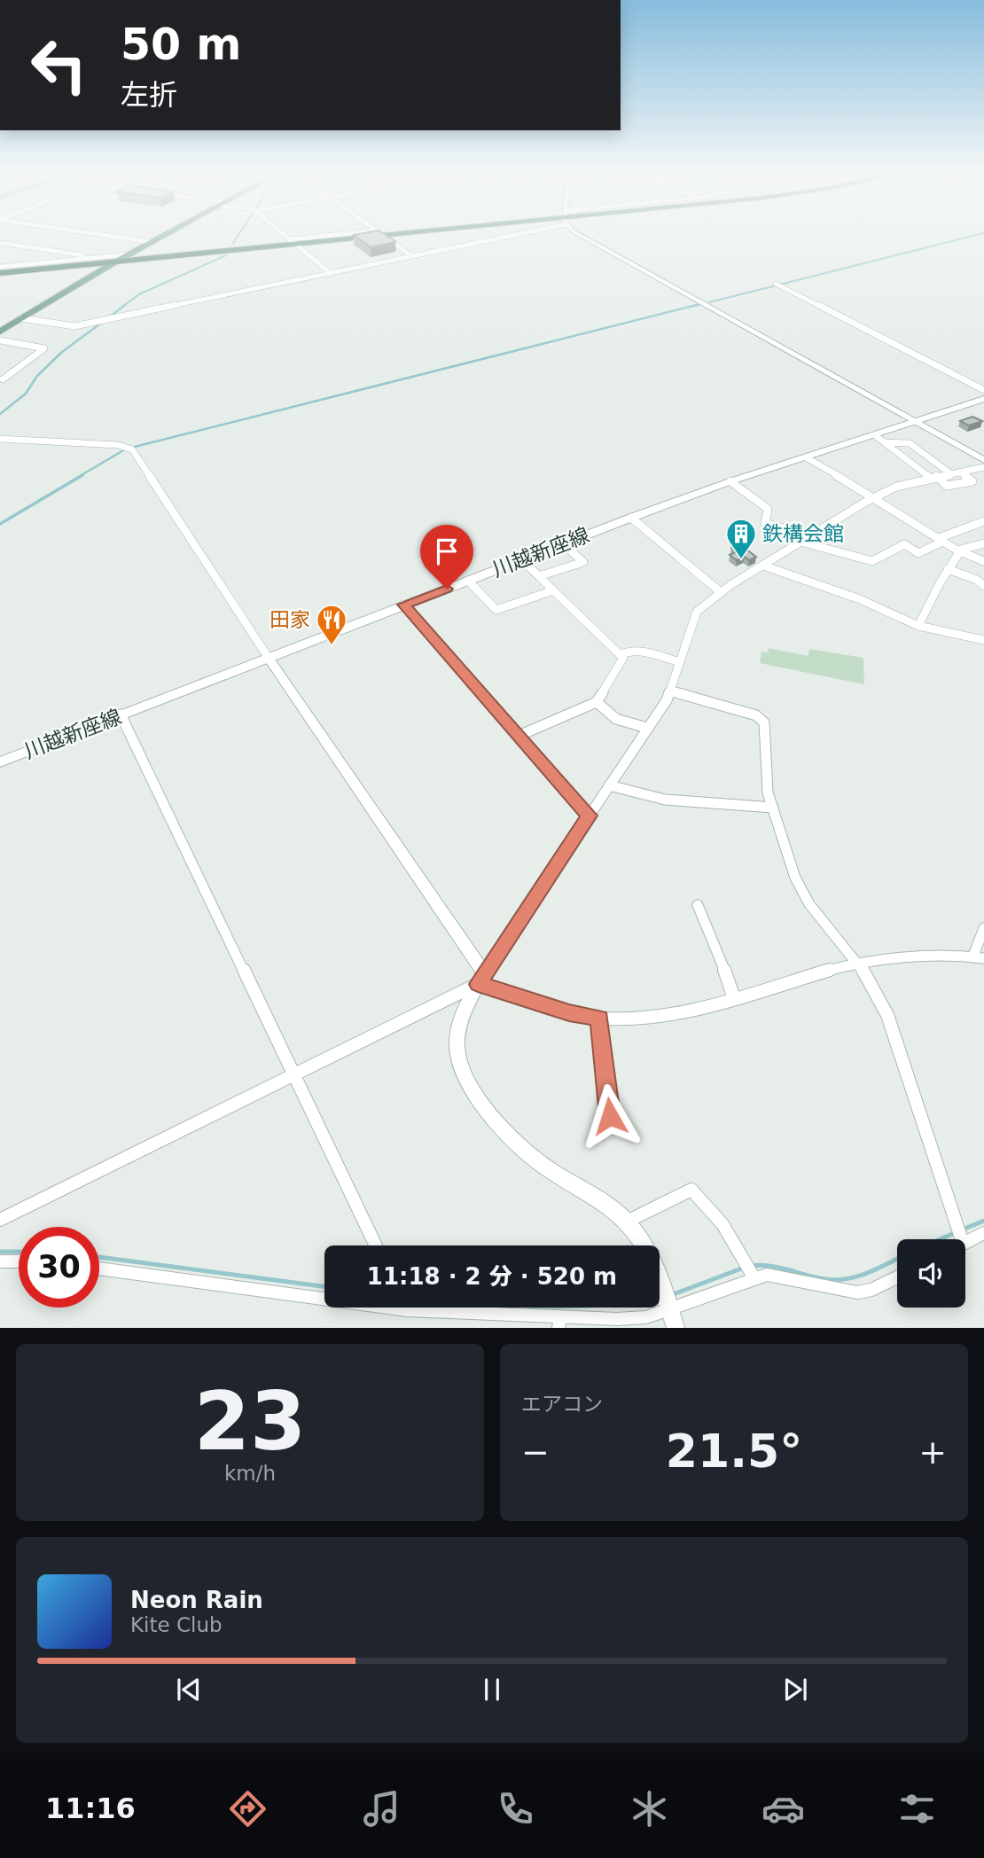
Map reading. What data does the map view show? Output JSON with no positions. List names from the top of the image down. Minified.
{"streets":{"main road":["川越新座線"]},"places":{"building":["鉄構会館"],"restaurant":["田家"]},"page":{"turn":["50 m","左折"],"limit":"30","trip":"11:18 · 2 分 · 520 m","tile":[["23","km/h"],"エアコン"],"heat":["−","21.5°","+"],"song":["Neon Rain","Kite Club"],"tabs":"11:16"}}
